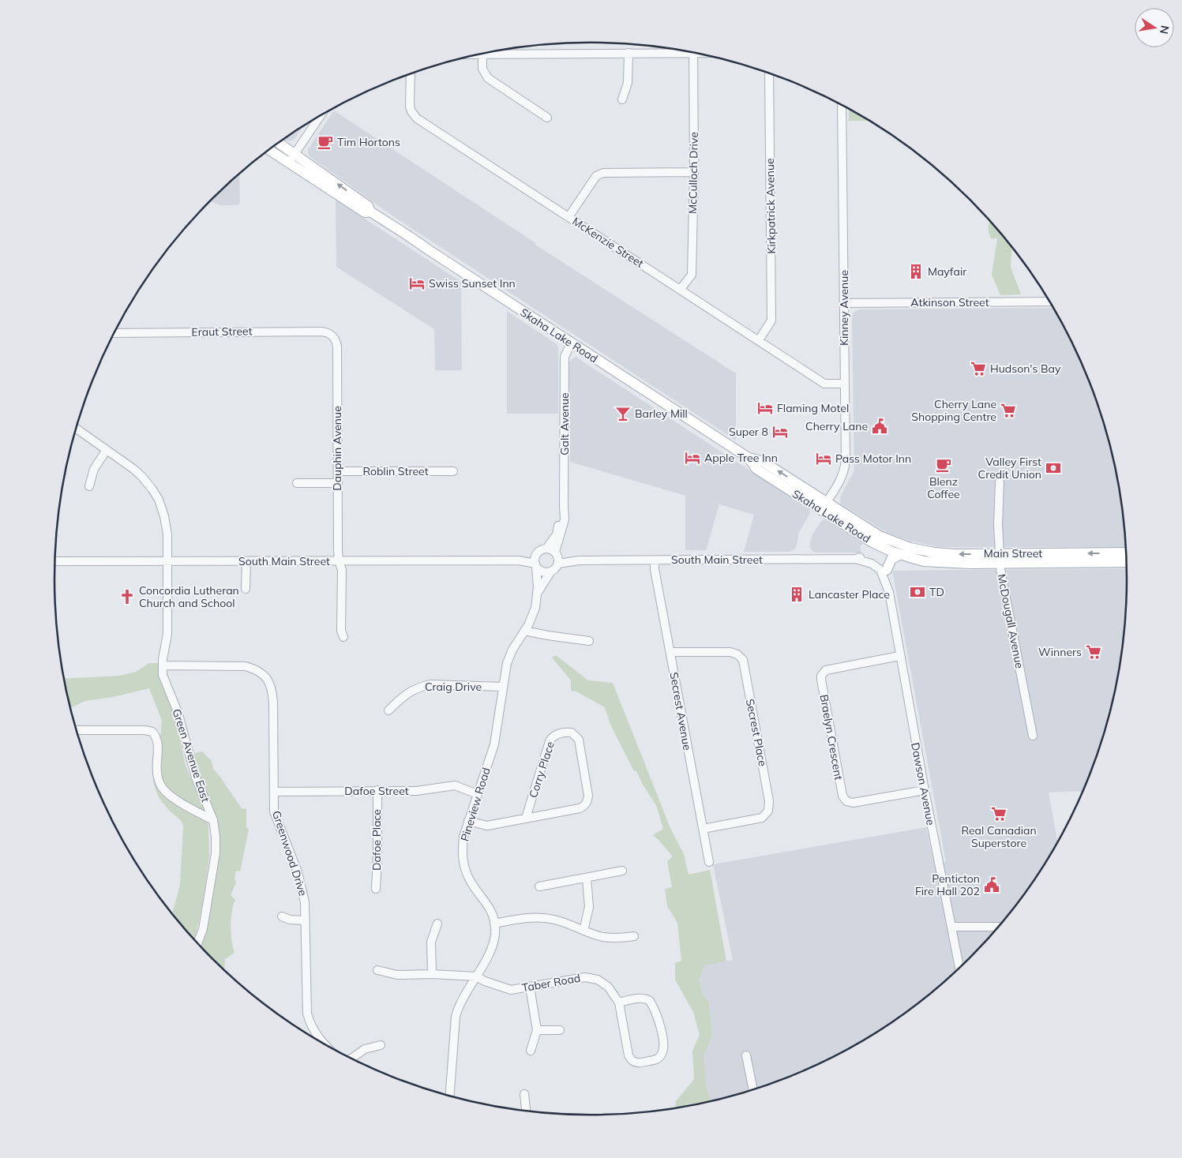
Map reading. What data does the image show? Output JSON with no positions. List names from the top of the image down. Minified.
{"streets":{"main road":["Skaha Lake Road","Main Street"],"street":["McCulloch Drive","Kirkpatrick Avenue","McKenzie Street","Atkinson Street","Kinney Avenue","Eraut Street","Galt Avenue","Dauphin Avenue","Roblin Street","South Main Street","McDougall Avenue","Craig Drive","Secrest Avenue","Secrest Place","Braelyn Crescent","Green Avenue East","Corry Place","Dawson Avenue","Dafoe Street","Pineview Road","Dafoe Place","Greenwood Drive","Taber Road"]},"crossings":[["McCulloch Drive","McKenzie Street"],["Kirkpatrick Avenue","McKenzie Street"],["McKenzie Street","Kinney Avenue"],["Atkinson Street","Kinney Avenue"],["Kinney Avenue","Skaha Lake Road"],["Eraut Street","Dauphin Avenue"],["Skaha Lake Road","Galt Avenue"],["Skaha Lake Road","Main Street"],["Galt Avenue","South Main Street"],["Galt Avenue","Pineview Road"],["Dauphin Avenue","Roblin Street"],["Dauphin Avenue","South Main Street"],["Main Street","McDougall Avenue"],["South Main Street","Secrest Avenue"],["South Main Street","Green Avenue East"],["South Main Street","Dawson Avenue"],["South Main Street","Pineview Road"],["Craig Drive","Pineview Road"],["Secrest Avenue","Secrest Place"],["Braelyn Crescent","Dawson Avenue"],["Green Avenue East","Greenwood Drive"],["Corry Place","Pineview Road"],["Dafoe Street","Pineview Road"],["Dafoe Street","Dafoe Place"],["Dafoe Street","Greenwood Drive"],["Pineview Road","Taber Road"]],"places":{"cafe":["Tim Hortons","Blenz Coffee"],"building":["Mayfair","Lancaster Place"],"hotel":["Swiss Sunset Inn","Flaming Motel","Super 8","Apple Tree Inn","Pass Motor Inn"],"supermarket":["Hudson's Bay","Cherry Lane Shopping Centre","Winners","Real Canadian Superstore"],"bar":["Barley Mill"],"public building":["Cherry Lane","Penticton Fire Hall 202"],"bank":["Valley First Credit Union","TD"],"church":["Concordia Lutheran Church and School"]},"north":"right"}
